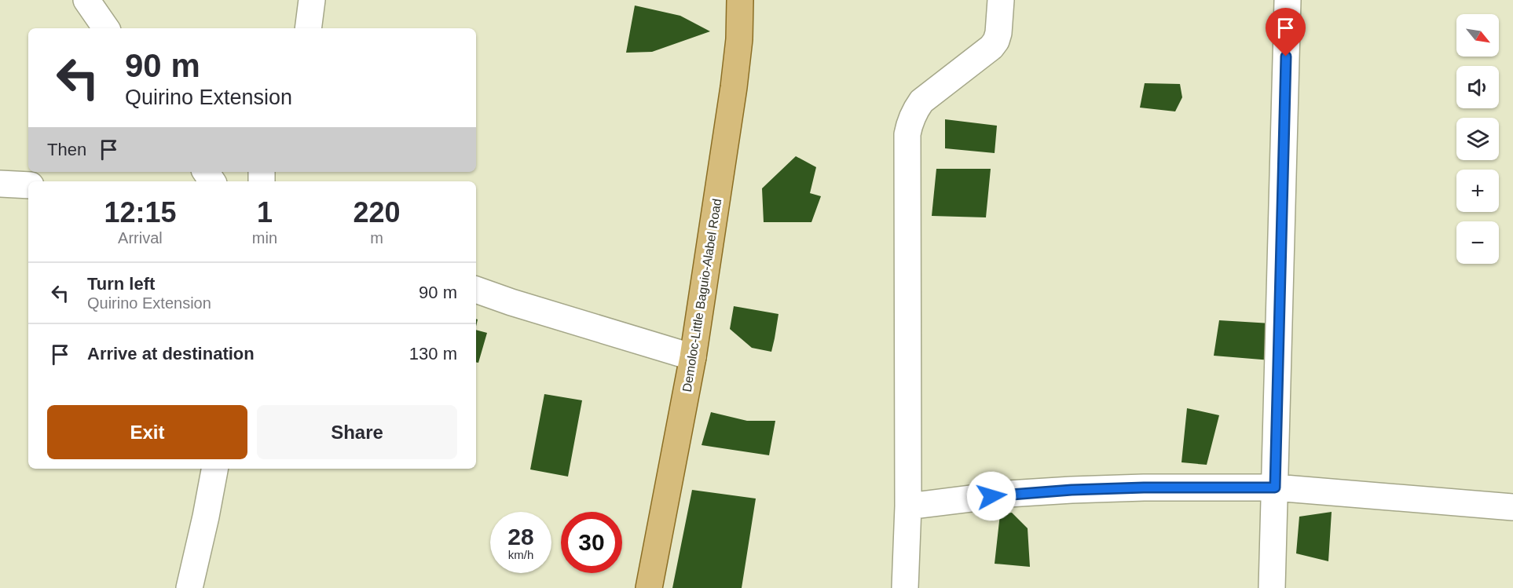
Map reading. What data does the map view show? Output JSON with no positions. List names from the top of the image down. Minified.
{"streets":{"main road":["Demoloc-Little Baguio-Alabel Road"]},"north":"bottom right","page":{"map_buttons":["+","−"],"turn":["90 m","Quirino Extension"],"then":"Then","eta":["12:15","Arrival","1","min","220","m"],"list":[{"name":"Turn left","note":"Quirino Extension","value":"90 m"},{"name":"Arrive at destination","value":"130 m"}],"buttons":["Exit","Share"],"speed":"28 km/h","limit":"30"}}
